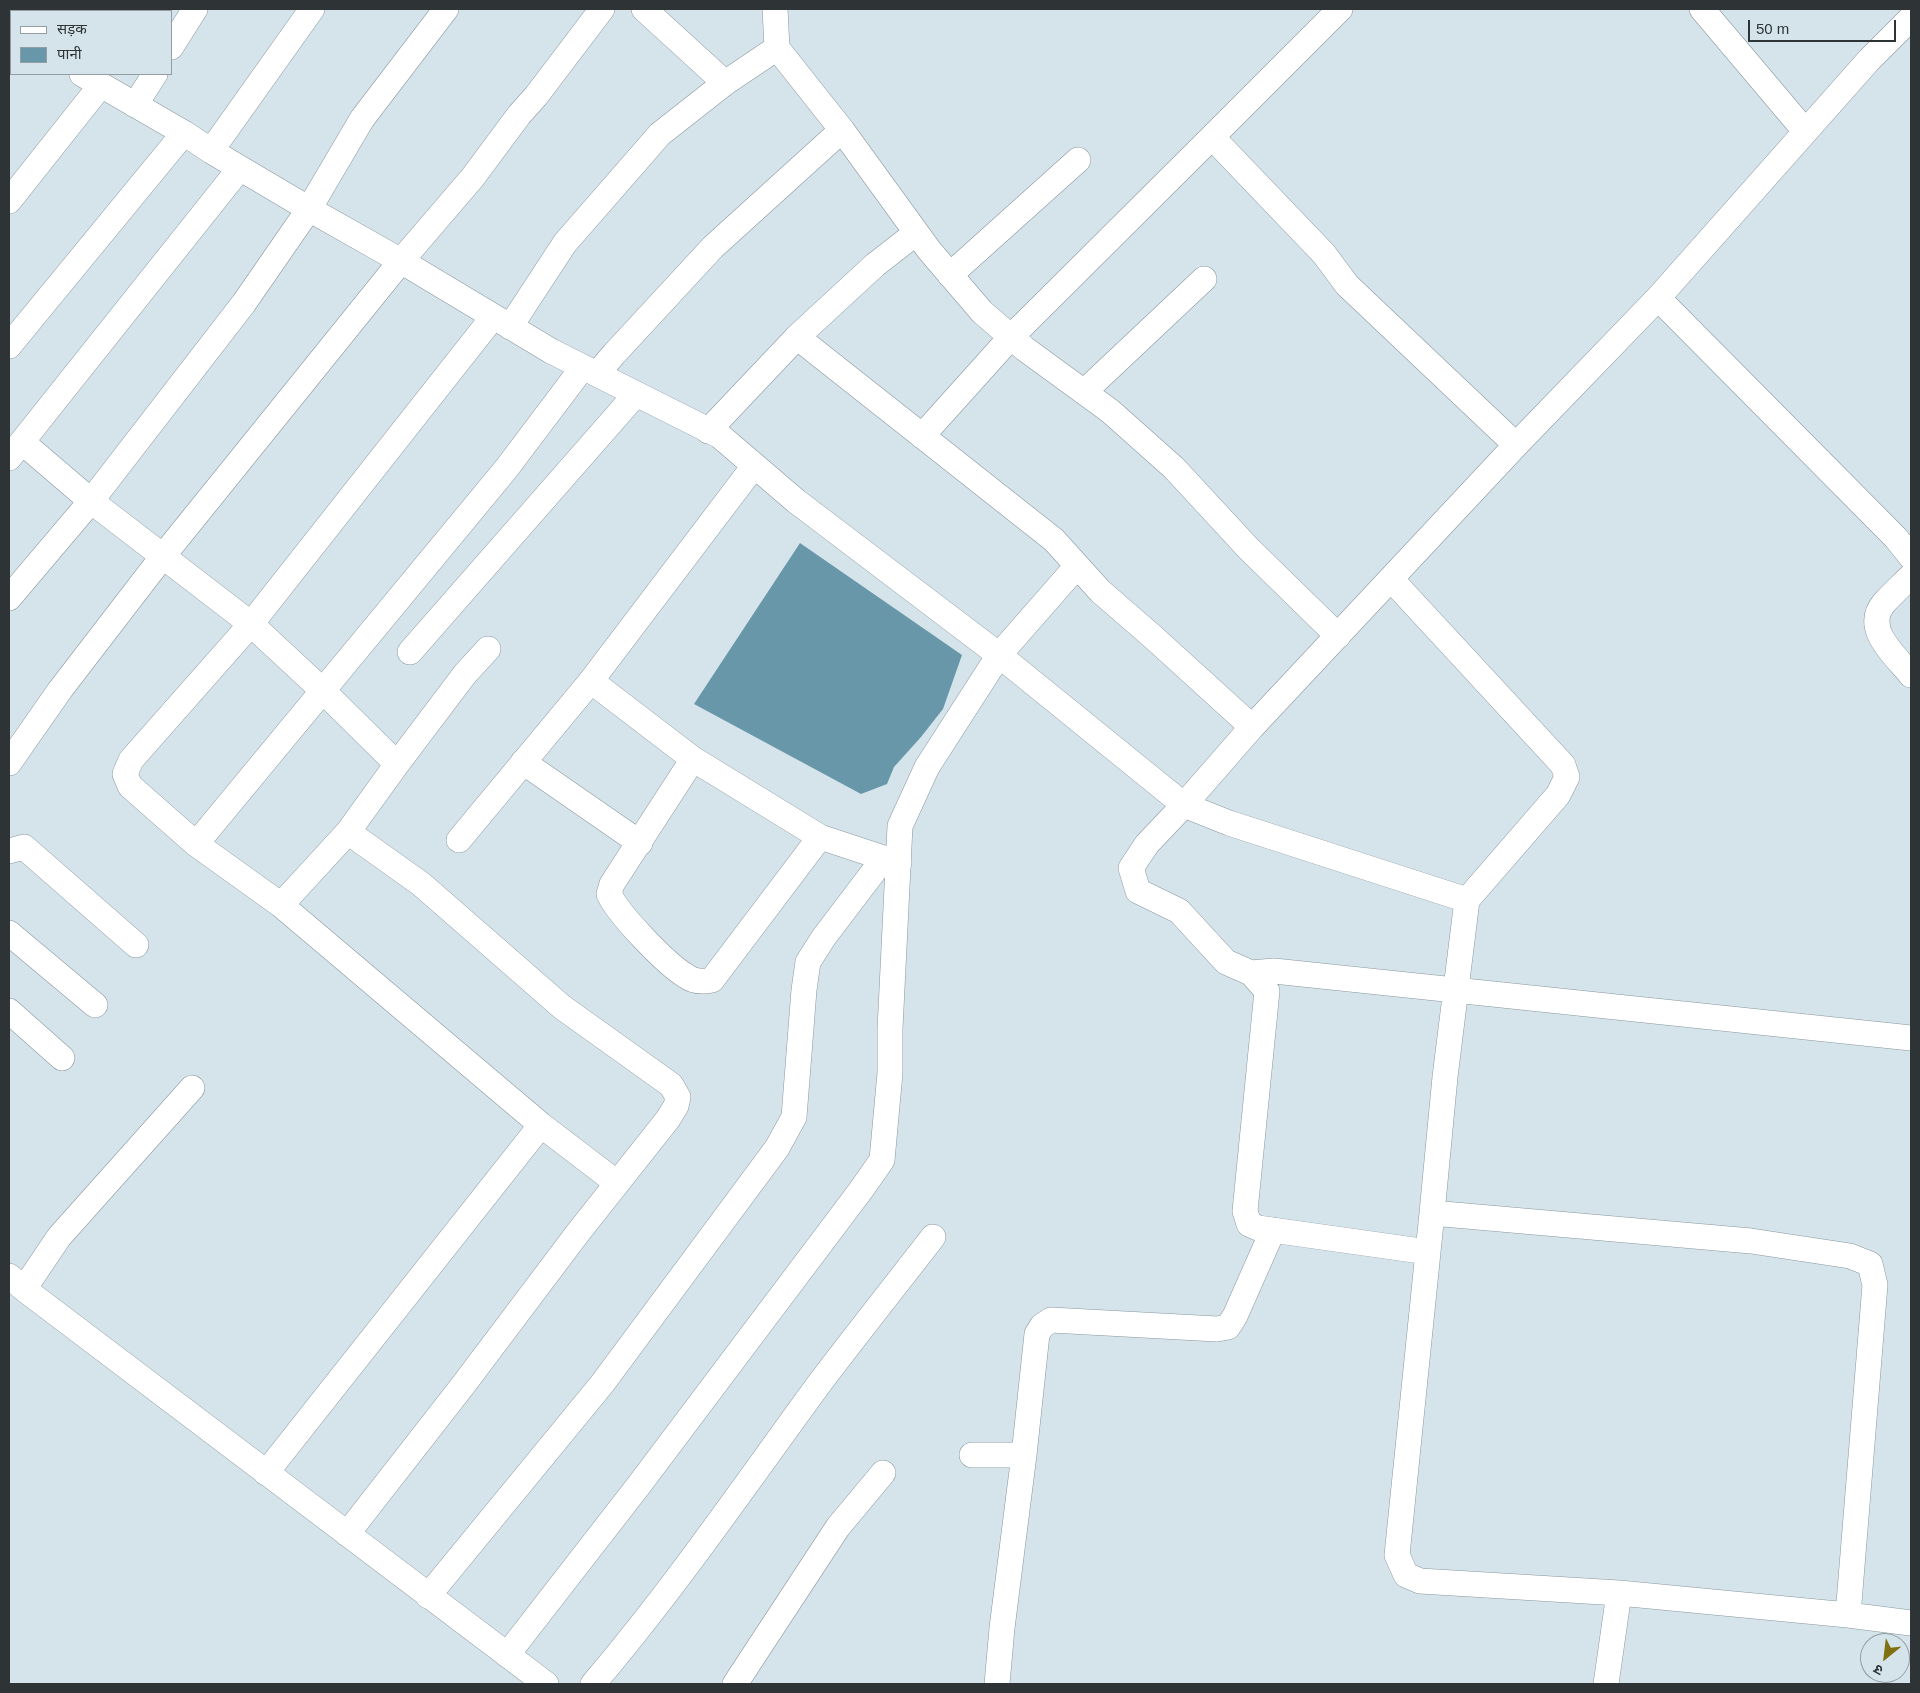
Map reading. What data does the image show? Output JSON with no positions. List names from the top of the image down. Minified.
{"legend":["सड़क","पानी"],"scale_bar":"50 m","north":"bottom left"}
